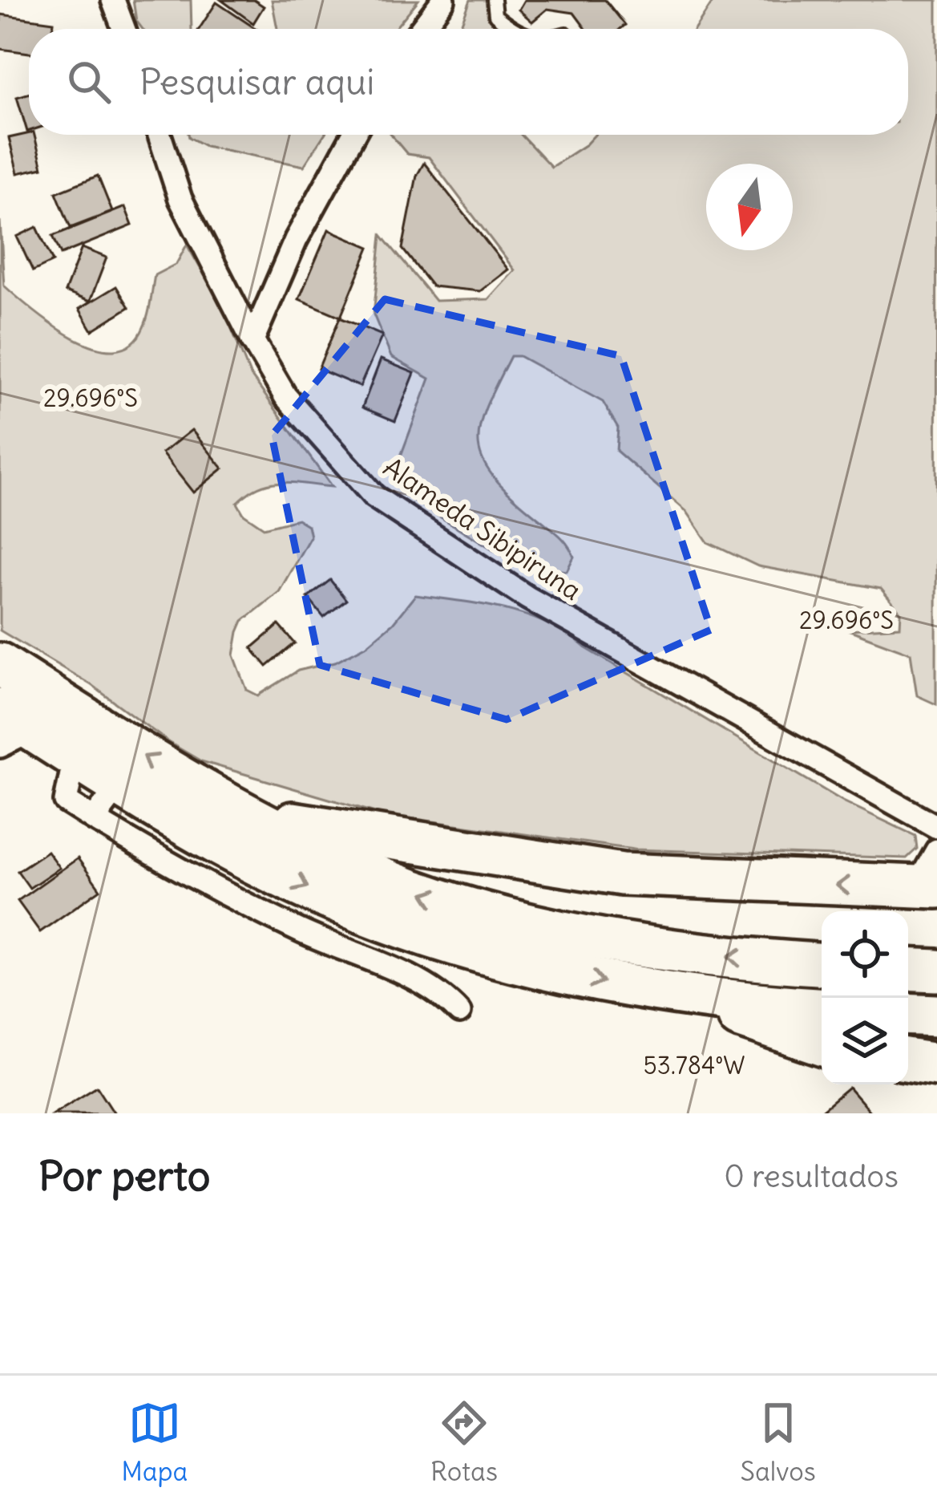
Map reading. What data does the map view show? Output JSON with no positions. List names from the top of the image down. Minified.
{"streets":{"street":["Alameda Sibipiruna"]},"north":"bottom","page":{"search":"Pesquisar aqui","heading":["Por perto","0 resultados"],"nav":["Mapa","Rotas","Salvos"]},"coordinates":["29.696°S","53.784°W"]}
